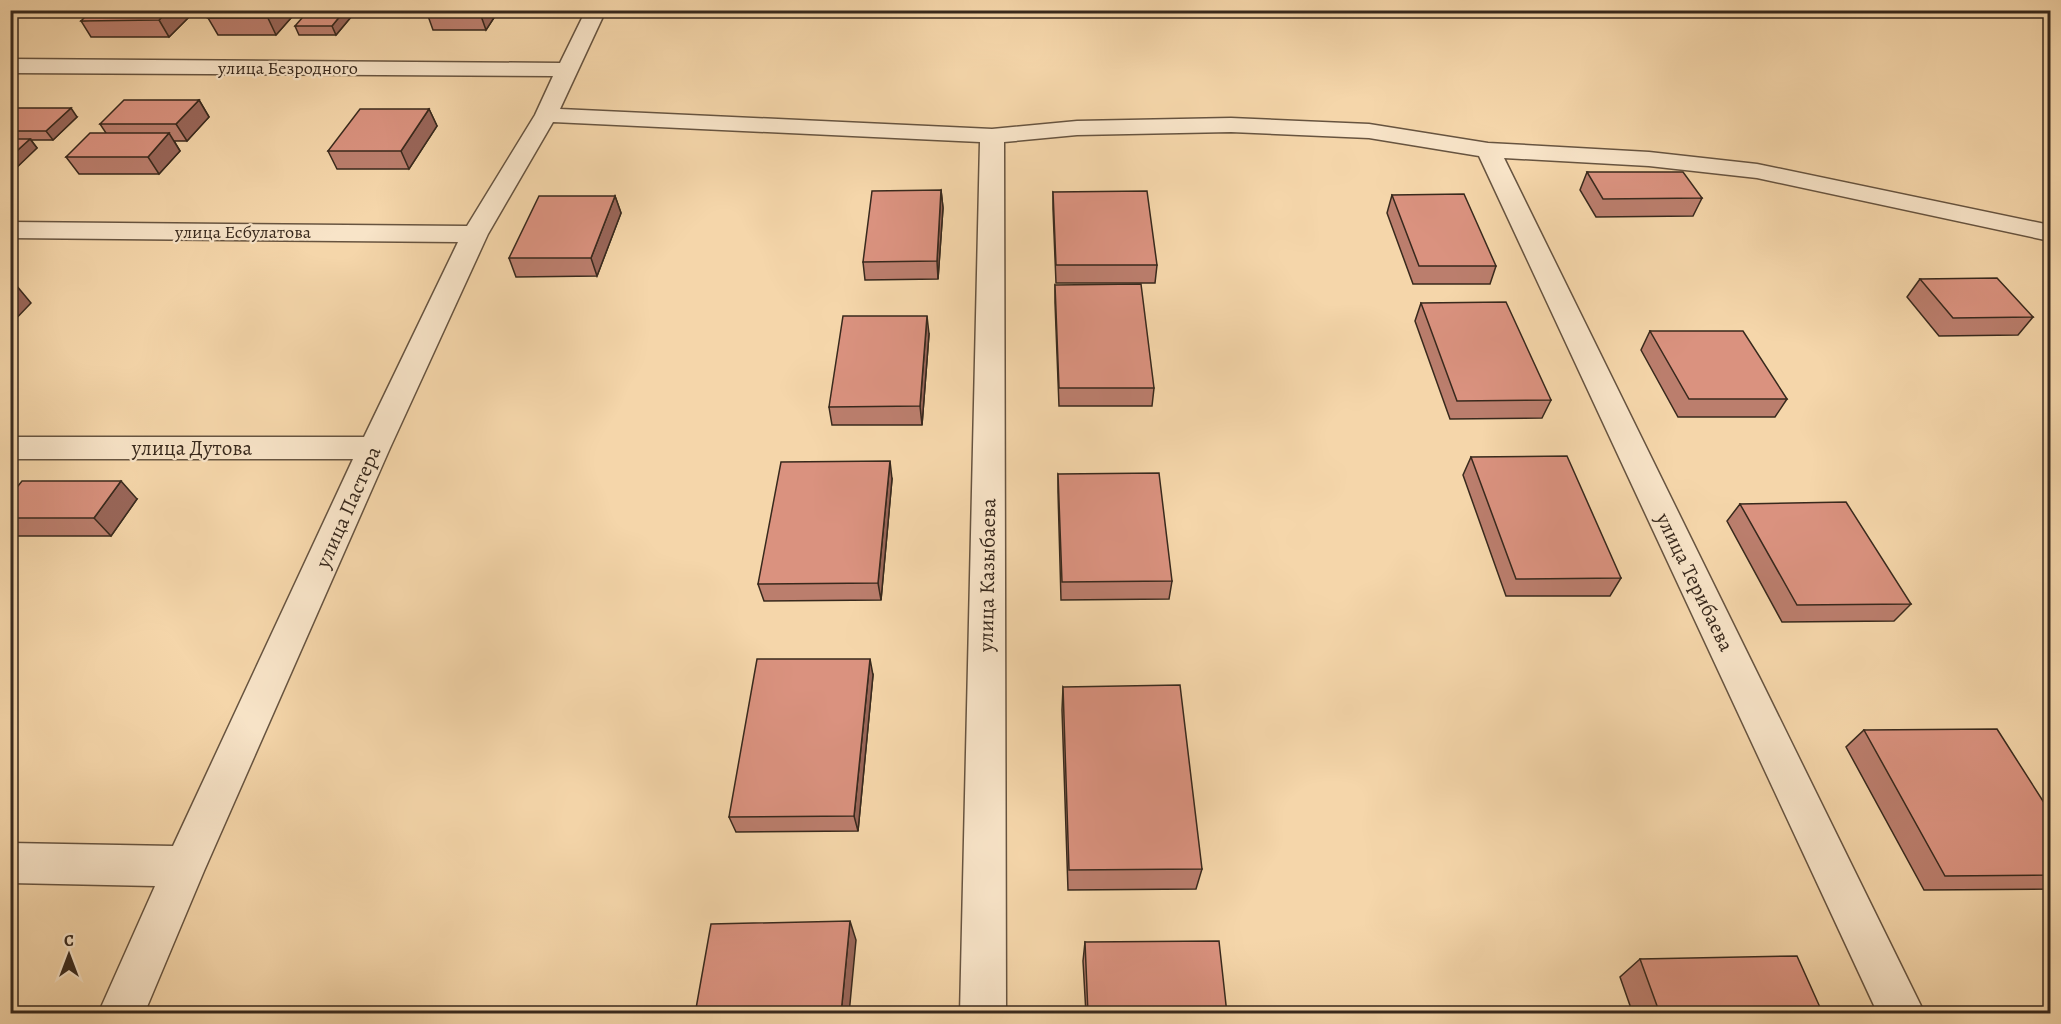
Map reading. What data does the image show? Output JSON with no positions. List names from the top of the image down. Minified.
{"streets":{"street":["улица Безродного","улица Есбулатова","улица Дутова","улица Пастера","улица Казыбаева","улица Терибаева"]},"crossings":[["улица Безродного","улица Пастера"],["улица Есбулатова","улица Пастера"],["улица Дутова","улица Пастера"]],"north":"top"}
